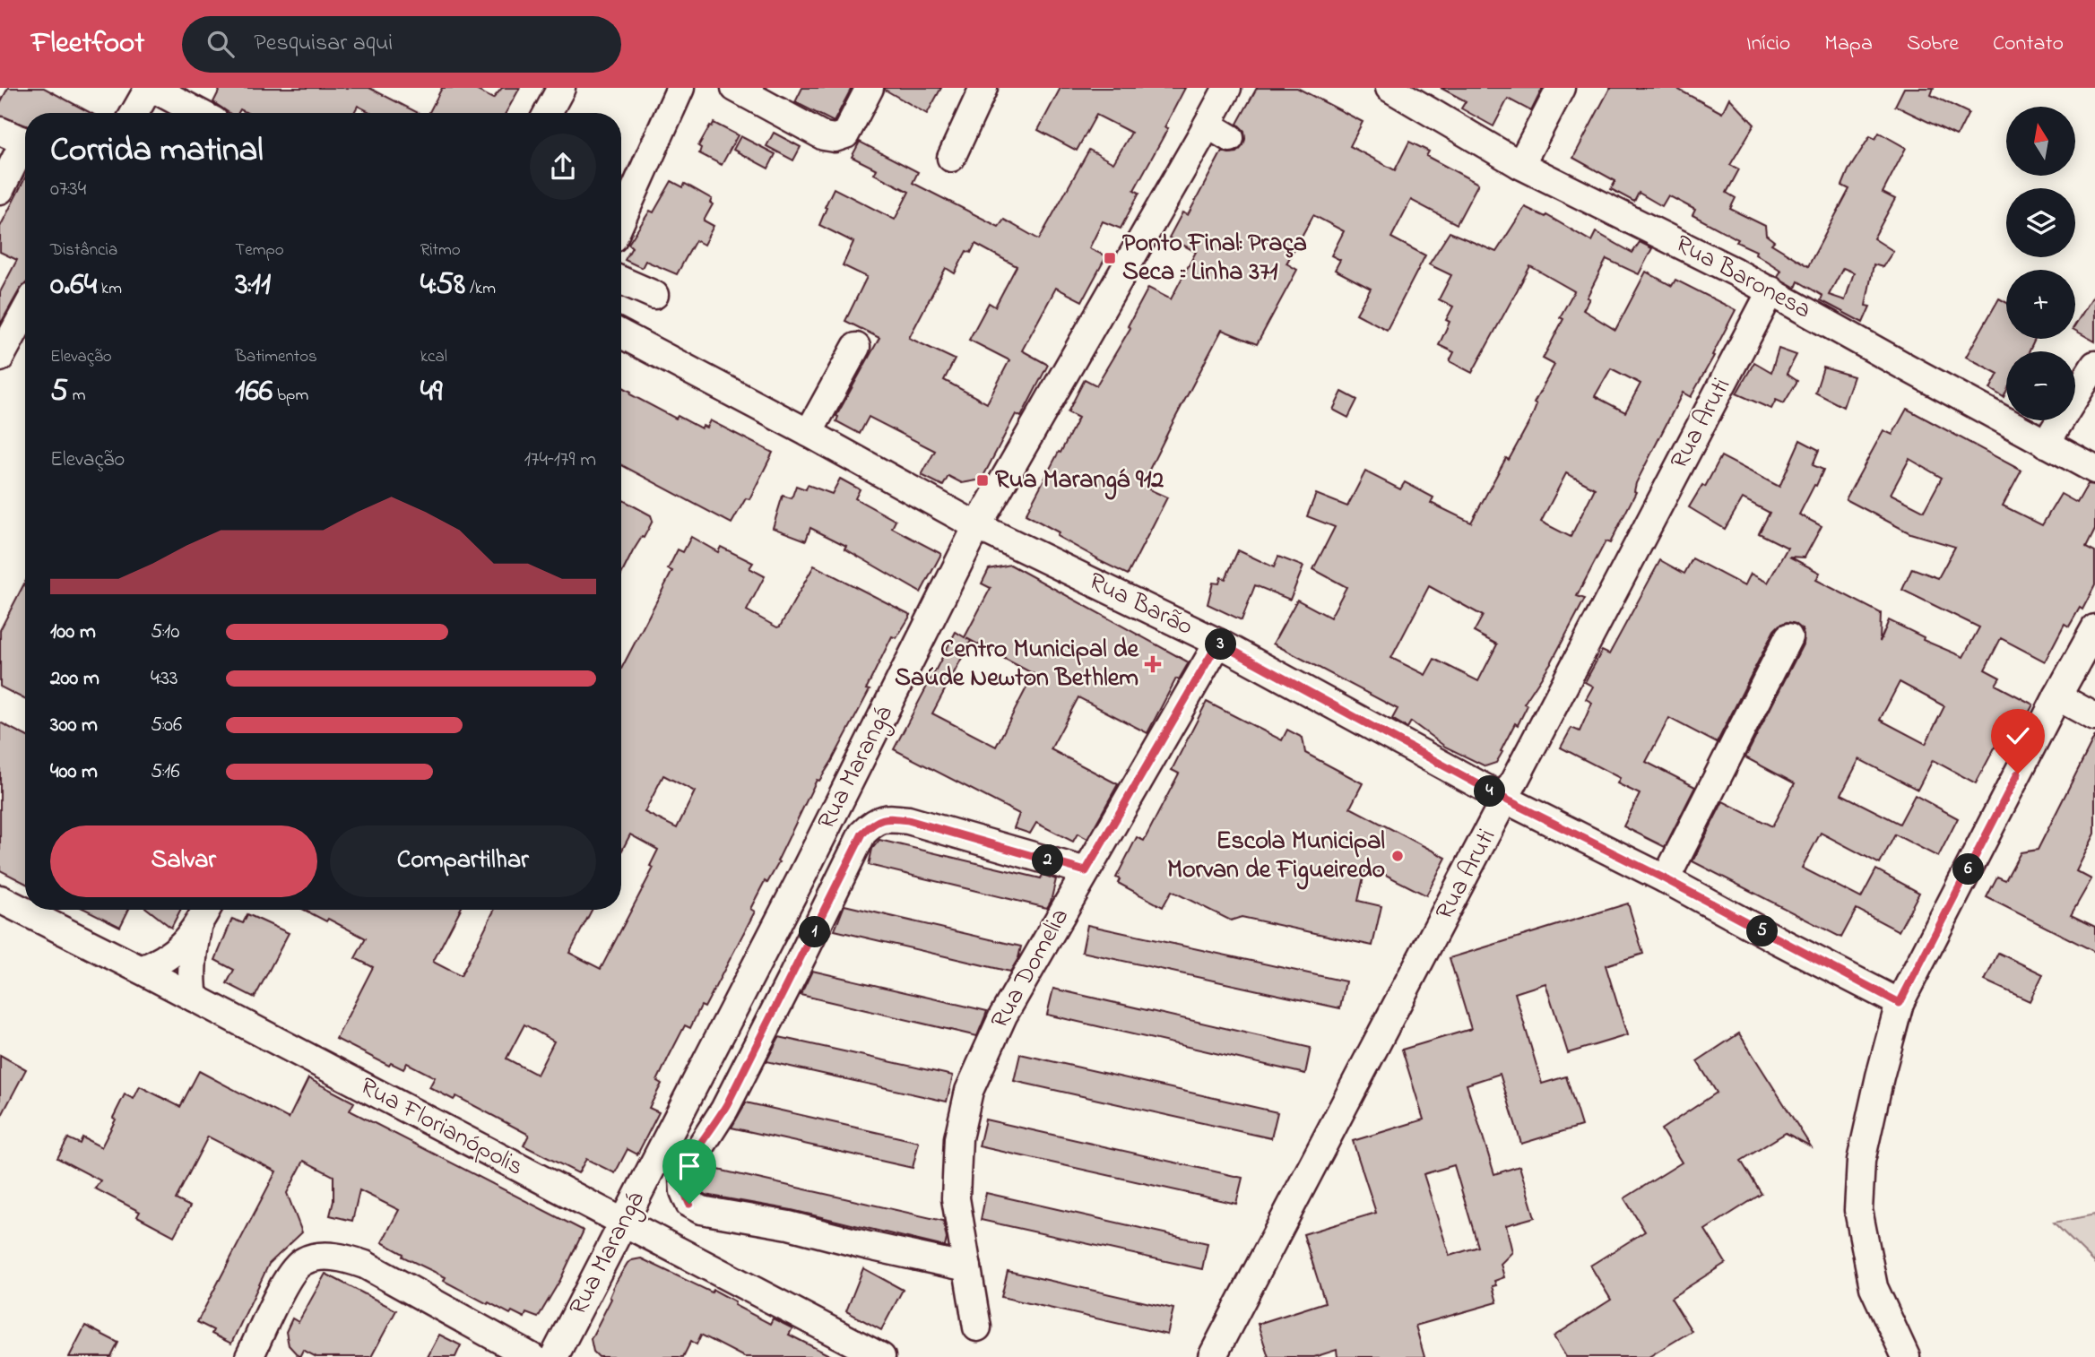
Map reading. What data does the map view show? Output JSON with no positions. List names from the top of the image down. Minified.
{"streets":{"street":["Rua Baronesa","Rua Aruti","Rua Barão","Rua Marangá","Rua Domelia","Rua Florianópolis"]},"crossings":[["Rua Baronesa","Rua Aruti"],["Rua Aruti","Rua Barão"],["Rua Barão","Rua Marangá"],["Rua Barão","Rua Domelia"],["Rua Marangá","Rua Florianópolis"]],"places":{"transit":["Ponto Final: Praça Seca :: Linha 371","Rua Marangá 912"],"health":["Centro Municipal de Saúde Newton Bethlem"],"other":["Escola Municipal Morvan de Figueiredo"]},"north":"top","page":{"header":"Fleetfoot","search":"Pesquisar aqui","nav":["Início","Mapa","Sobre","Contato"],"map_buttons":["+","−"],"heading":["Corrida matinal","07:34"],"stats":[["Distância","0.64 km"],["Tempo","3:11"],["Ritmo","4:58 /km"],["Elevação","5 m"],["Batimentos","166 bpm"],["kcal","49"]],"chart":["Elevação","174–179 m"],"list":[{"name":"100 m","note":"5:10"},{"name":"200 m","note":"4:33"},{"name":"300 m","note":"5:06"},{"name":"400 m","note":"5:16"}],"pins":["3","4","2","6","5","1"],"buttons":["Salvar","Compartilhar"]}}
